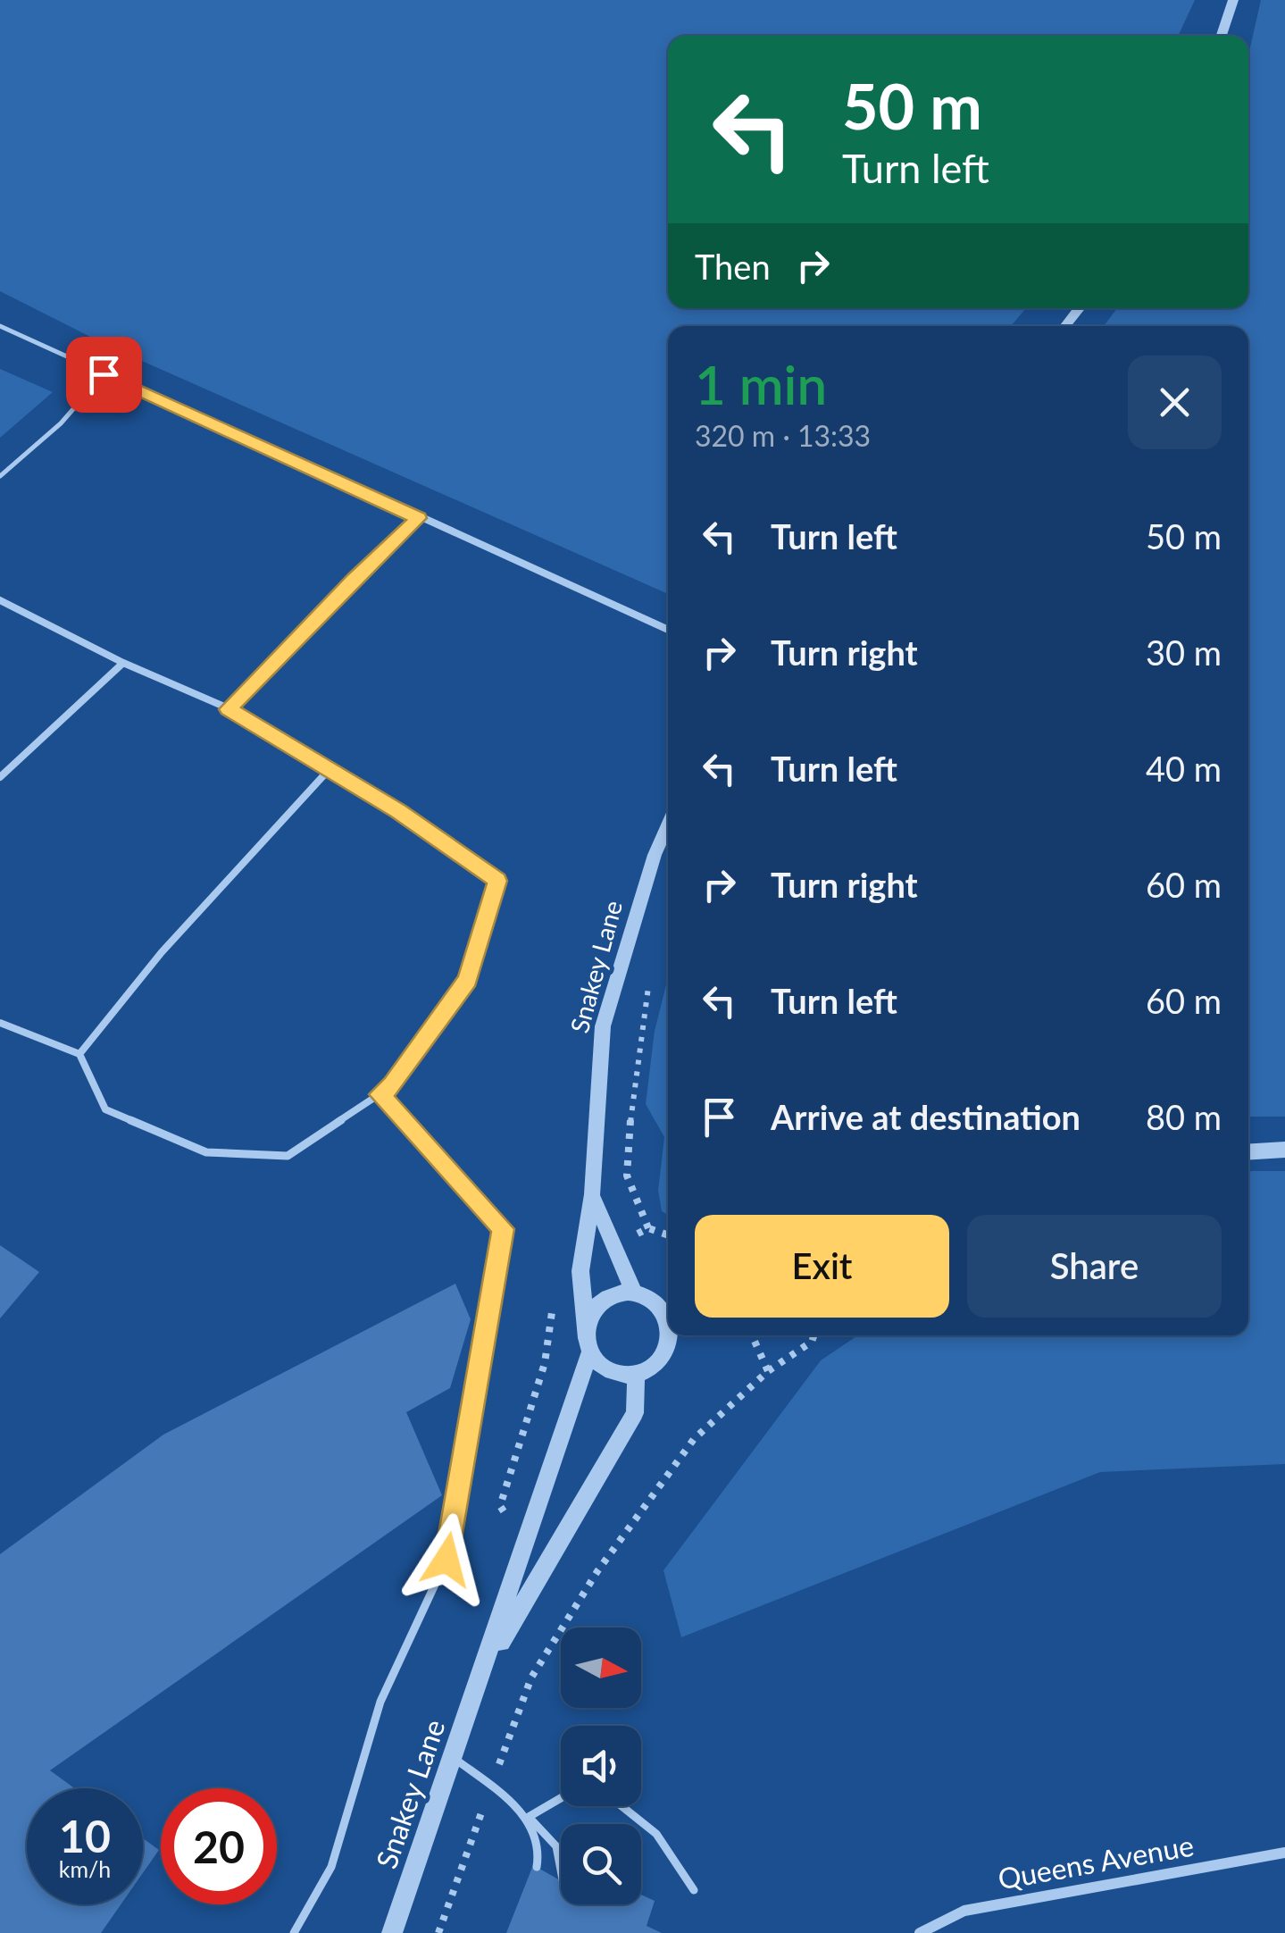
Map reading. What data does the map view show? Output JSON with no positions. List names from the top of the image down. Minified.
{"streets":{"street":["Snakey Lane","Queens Avenue"]},"north":"right","page":{"turn":["50 m","Turn left"],"then":"Then","heading":["1 min","320 m · 13:33"],"list":[{"name":"Turn left","value":"50 m"},{"name":"Turn right","value":"30 m"},{"name":"Turn left","value":"40 m"},{"name":"Turn right","value":"60 m"},{"name":"Turn left","value":"60 m"},{"name":"Arrive at destination","value":"80 m"}],"buttons":["Exit","Share"],"speed":"10 km/h","limit":"20"}}
